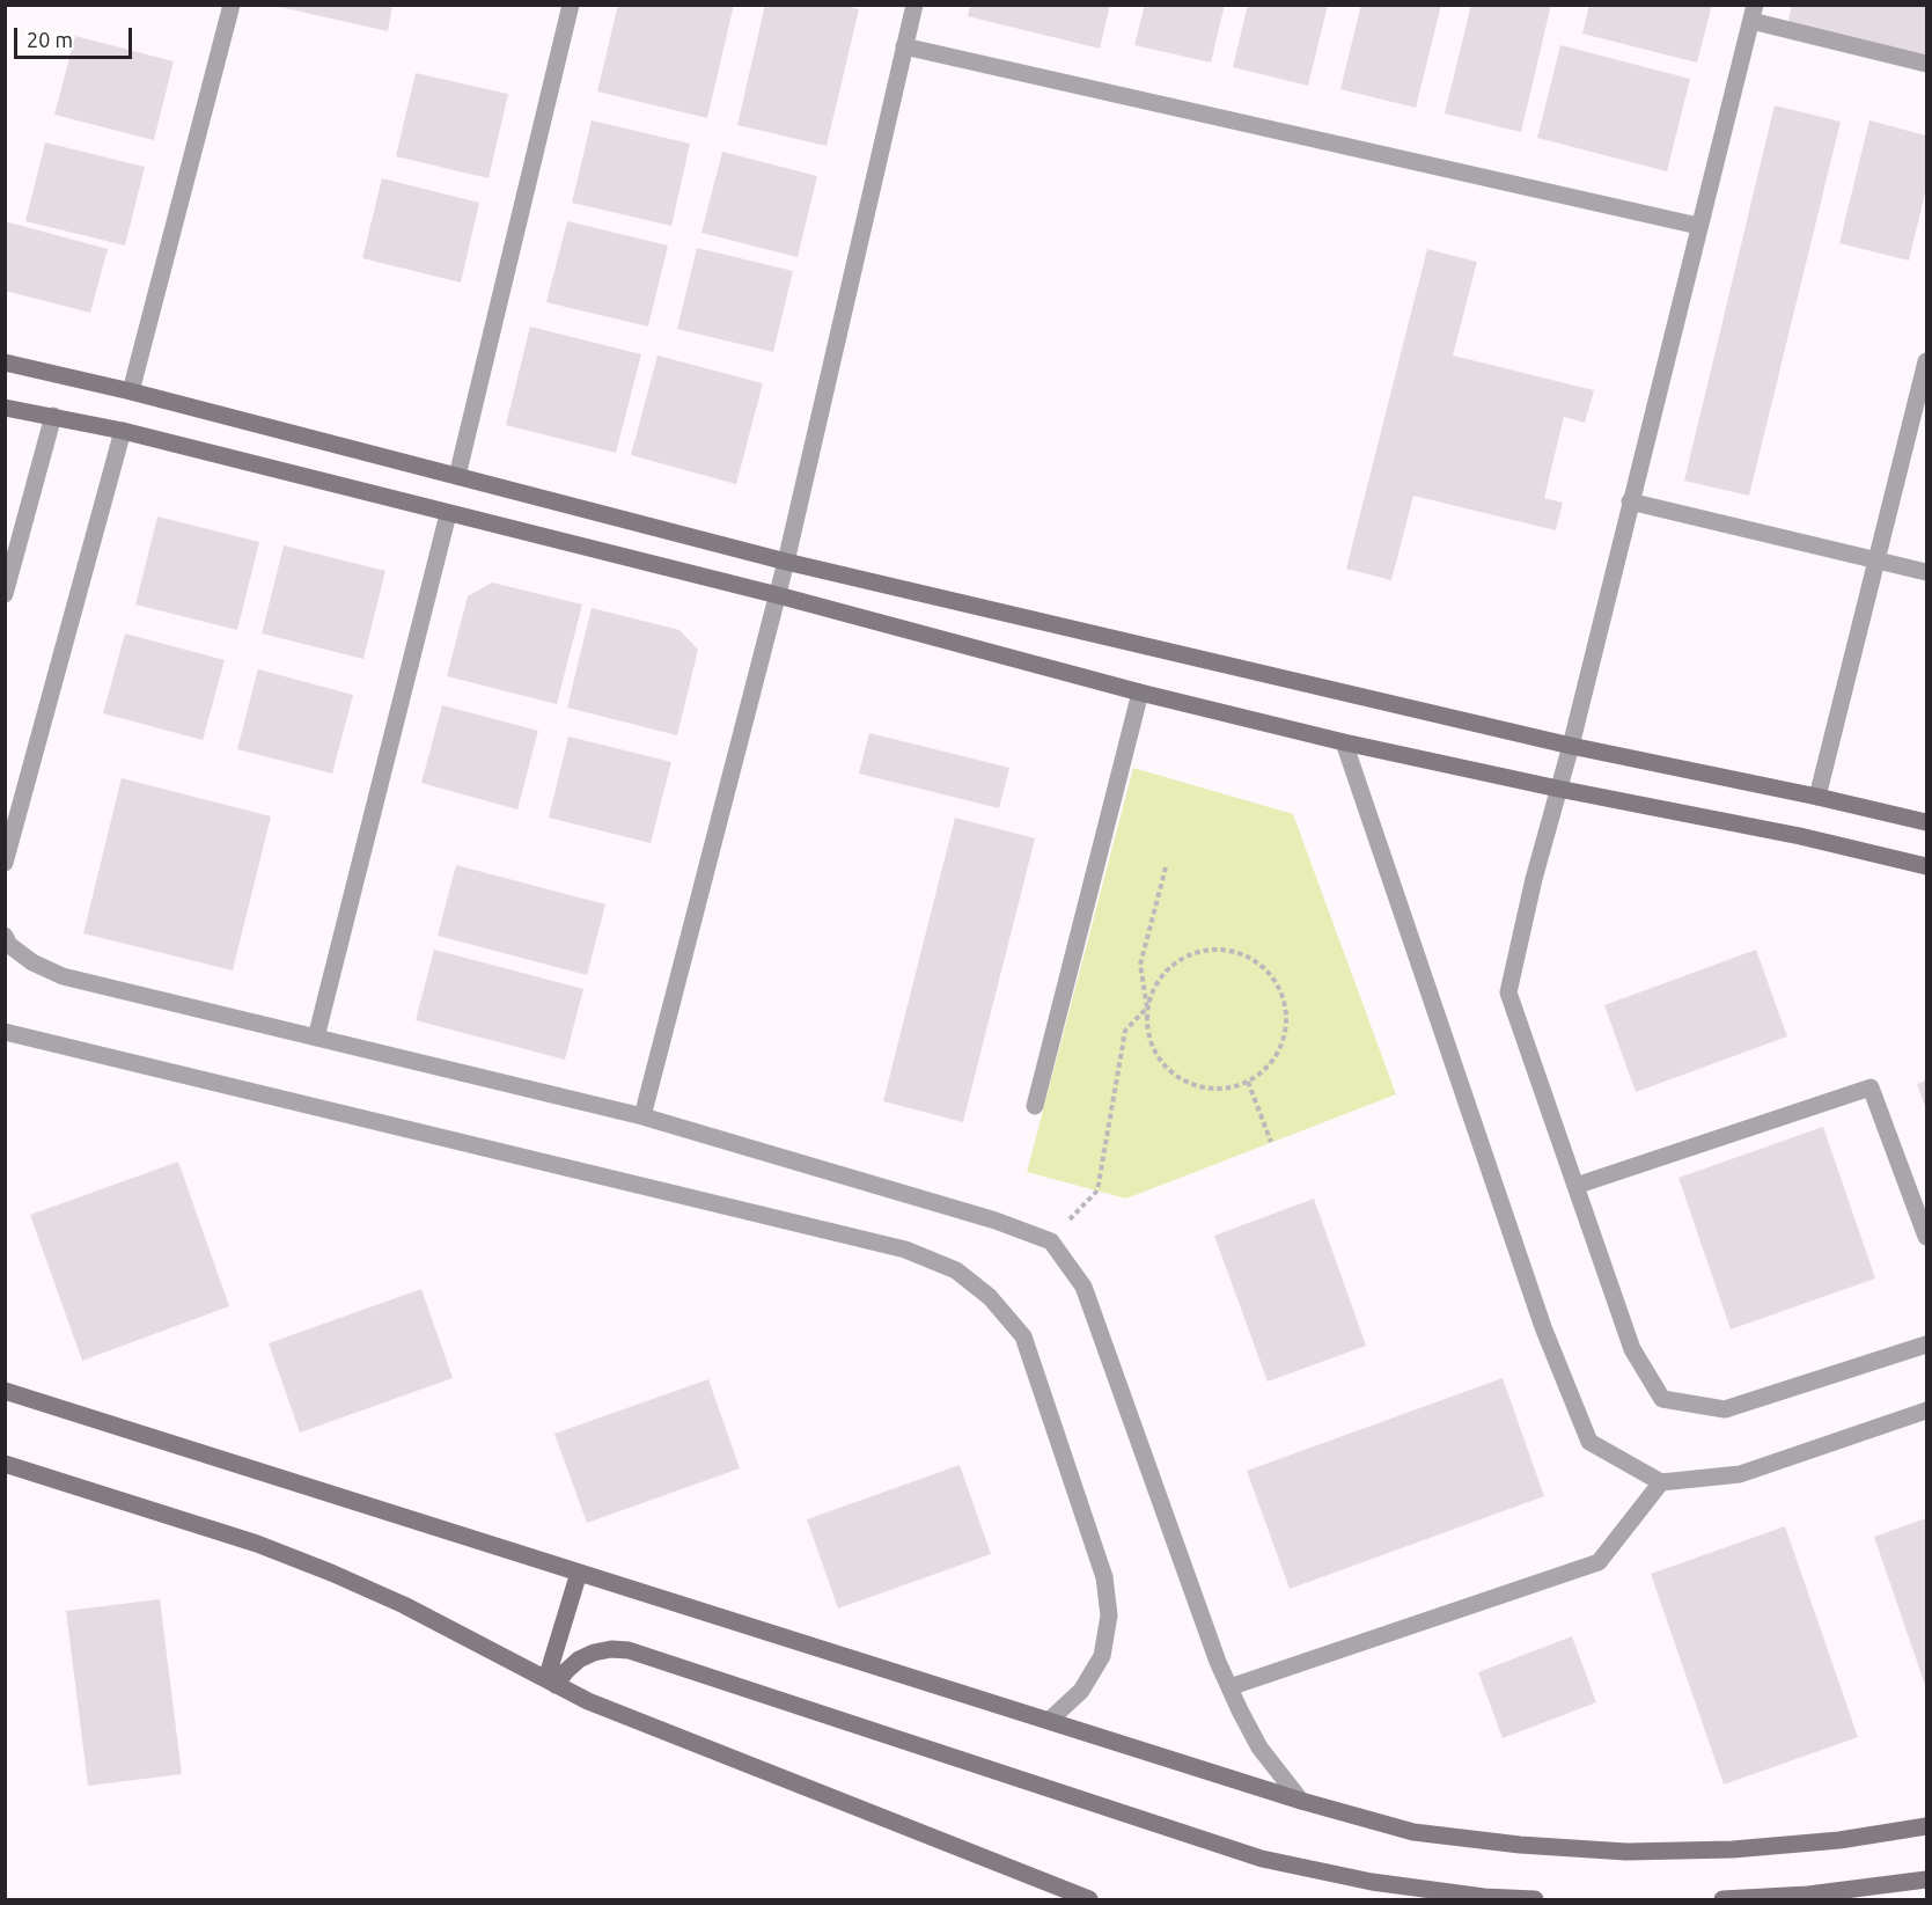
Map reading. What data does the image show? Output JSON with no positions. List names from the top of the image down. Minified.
{"scale_bar":"20 m"}
